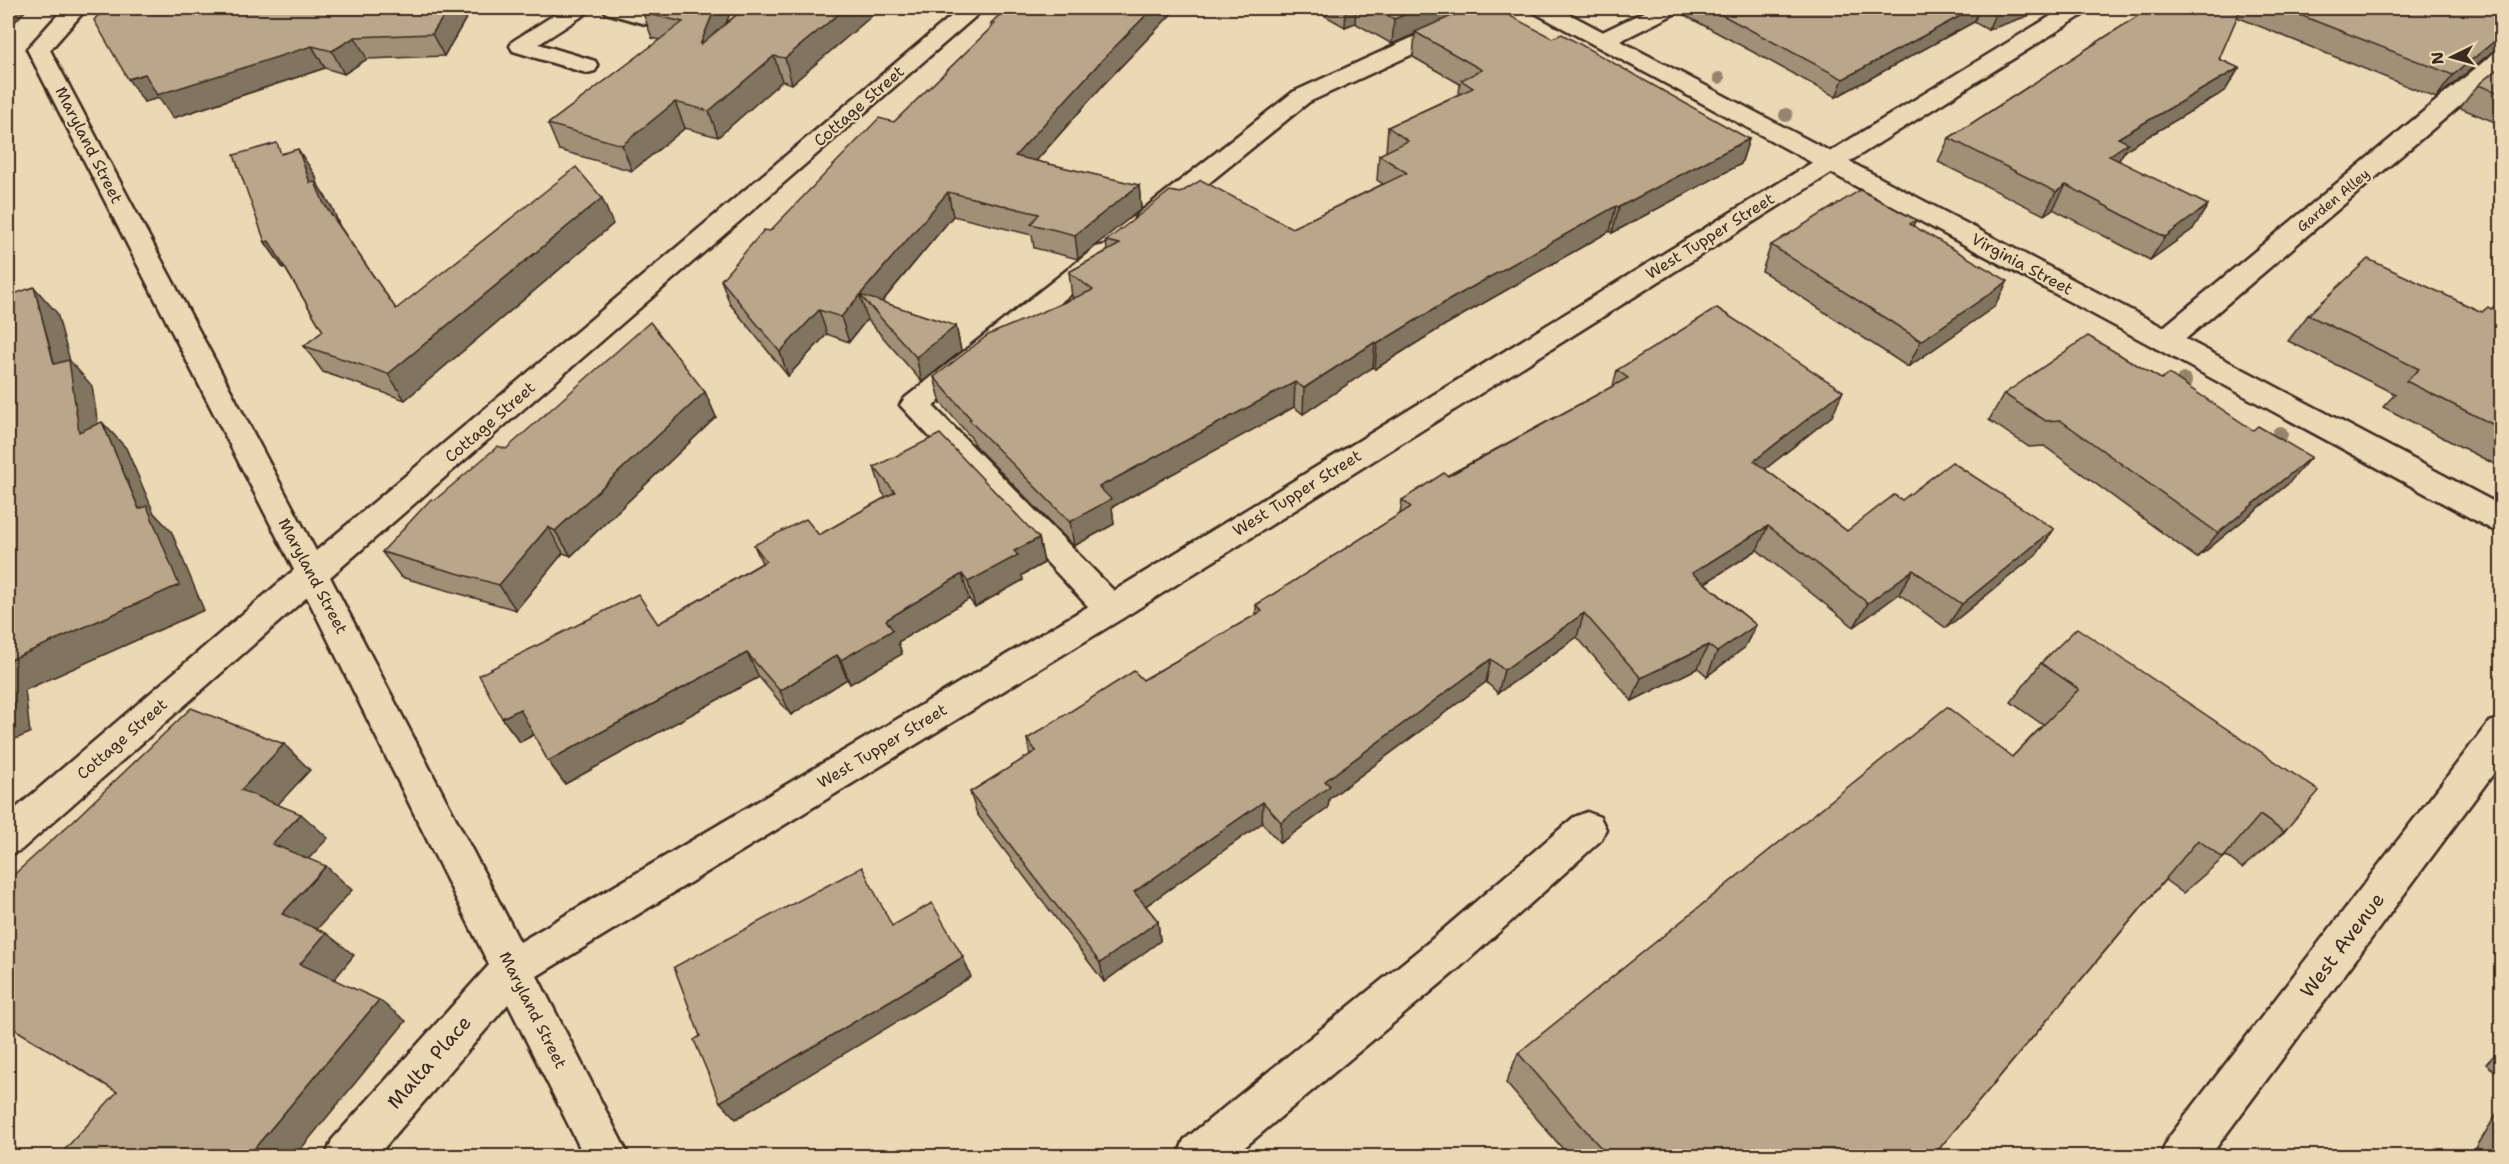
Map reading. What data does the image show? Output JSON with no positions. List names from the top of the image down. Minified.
{"streets":{"street":["Cottage Street","Maryland Street","Garden Alley","West Tupper Street","Virginia Street","West Avenue","Malta Place"]},"crossings":[["Cottage Street","Maryland Street"],["Maryland Street","West Tupper Street"],["Maryland Street","Malta Place"],["Garden Alley","Virginia Street"],["West Tupper Street","Virginia Street"],["West Tupper Street","Malta Place"]],"north":"left"}
